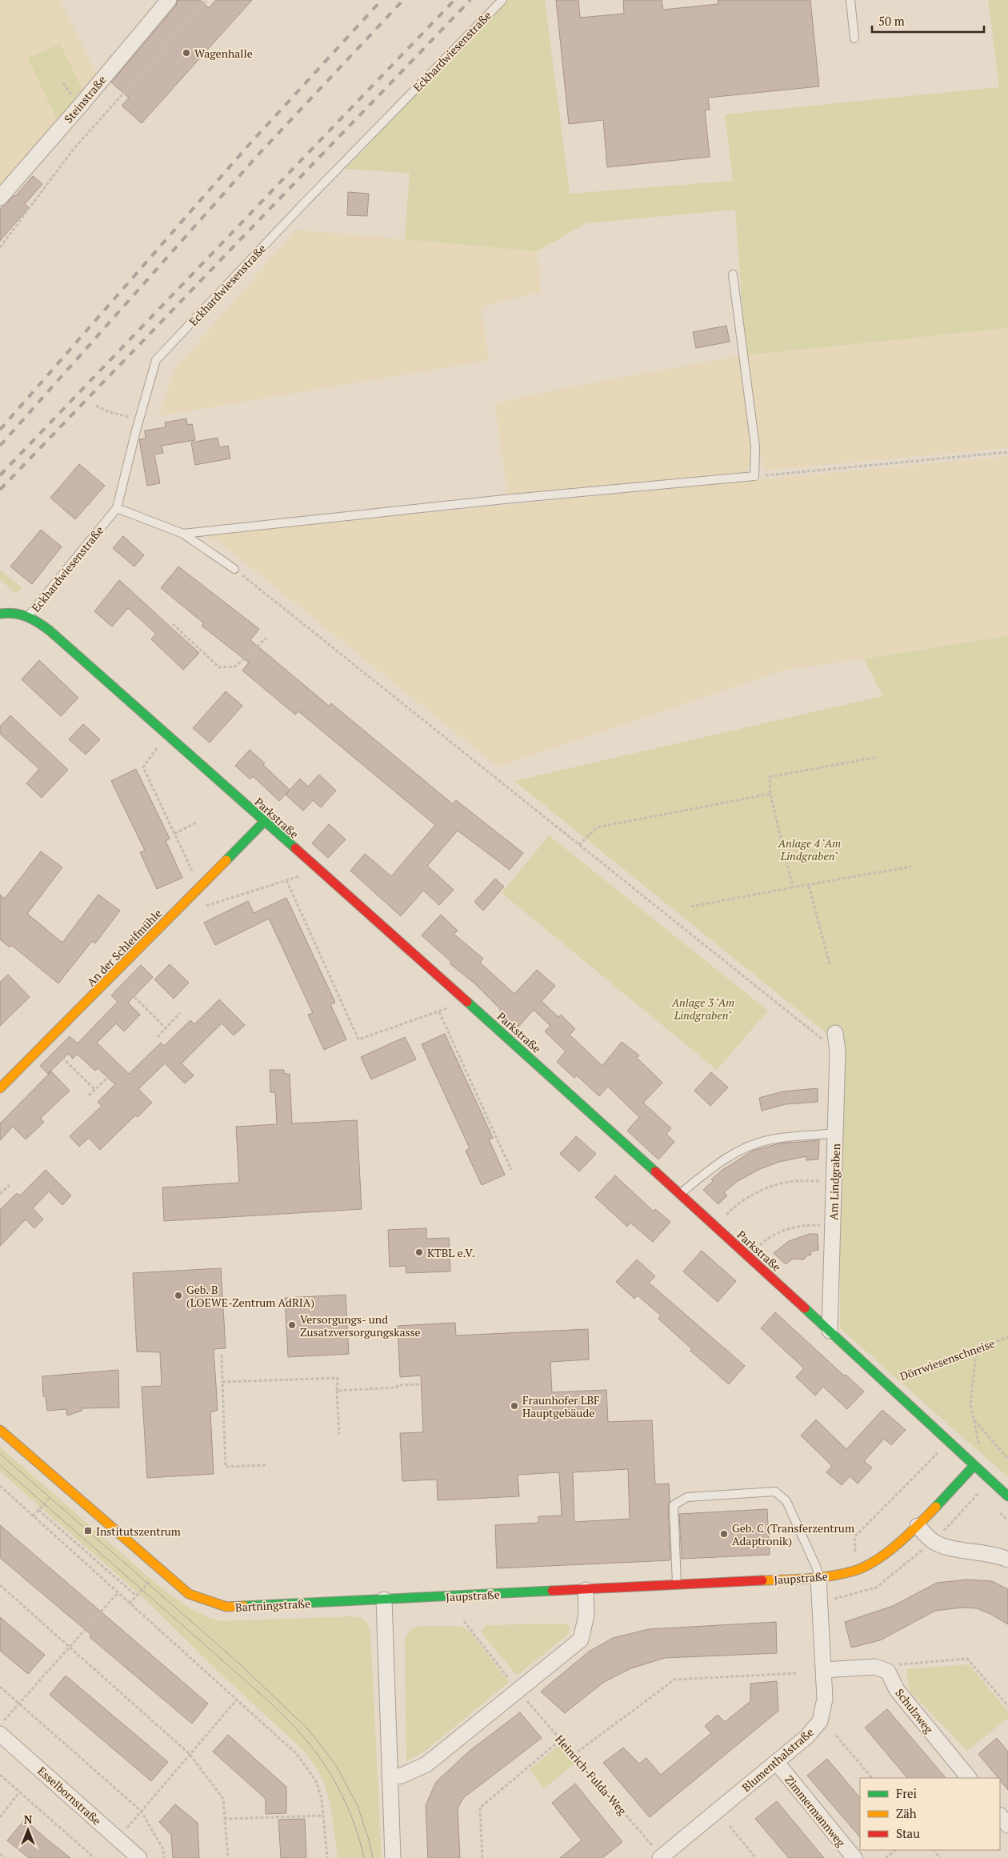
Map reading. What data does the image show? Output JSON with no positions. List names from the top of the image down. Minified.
{"streets":{"street":["Steinstraße","Parkstraße","An der Schleifmühle","Am Lindgraben","Jaupstraße","Bartningstraße","Schulzweg","Blumenthalstraße","Esselbornstraße","Zimmermannweg"],"lane":["Eckhardwiesenstraße"],"path":["Dörrwiesenschneise","Heinrich-Fulda-Weg"]},"crossings":[["Eckhardwiesenstraße","Parkstraße"],["Parkstraße","An der Schleifmühle"],["Parkstraße","Am Lindgraben"],["Parkstraße","Dörrwiesenschneise"],["Parkstraße","Jaupstraße"],["Jaupstraße","Bartningstraße"],["Jaupstraße","Blumenthalstraße"],["Blumenthalstraße","Heinrich-Fulda-Weg"],["Blumenthalstraße","Zimmermannweg"]],"parks":["Anlage 4 \"Am Lindgraben\"","Anlage 3 \"Am Lindgraben\""],"places":{"other":["Wagenhalle","KTBL e.V.","Geb. B (LOEWE-Zentrum AdRIA)","Versorgungs- und Zusatzversorgungskasse","Fraunhofer LBF Hauptgebäude","Geb. C (Transferzentrum Adaptronik)"],"transit":["Institutszentrum"]},"legend":["Frei","Zäh","Stau"],"scale_bar":"50 m","north":"top"}
